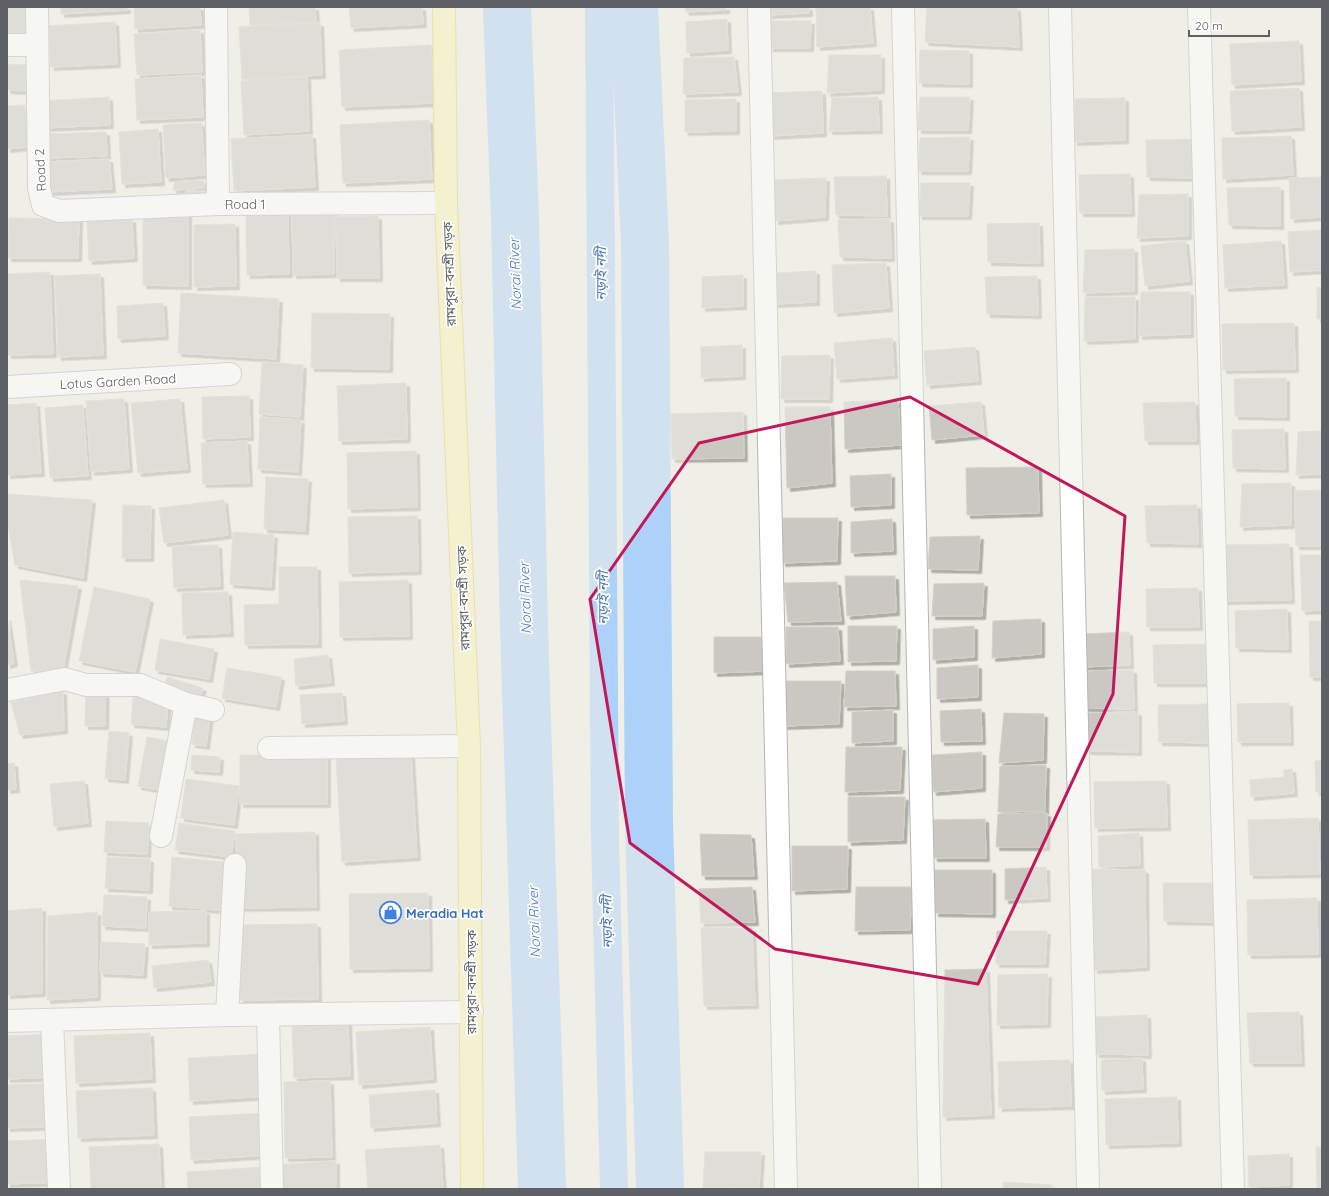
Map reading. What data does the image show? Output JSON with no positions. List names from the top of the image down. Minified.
{"streets":{"main road":["রামপুরা-বনশ্রী সড়ক"],"street":["Road 2","Road 1","Lotus Garden Road"]},"crossings":[["Road 2","Road 1"],["Road 1","রামপুরা-বনশ্রী সড়ক"]],"water":["Norai River","নড়াই নদী"],"places":{"shop":["Meradia Hat"]},"scale_bar":"20 m"}
